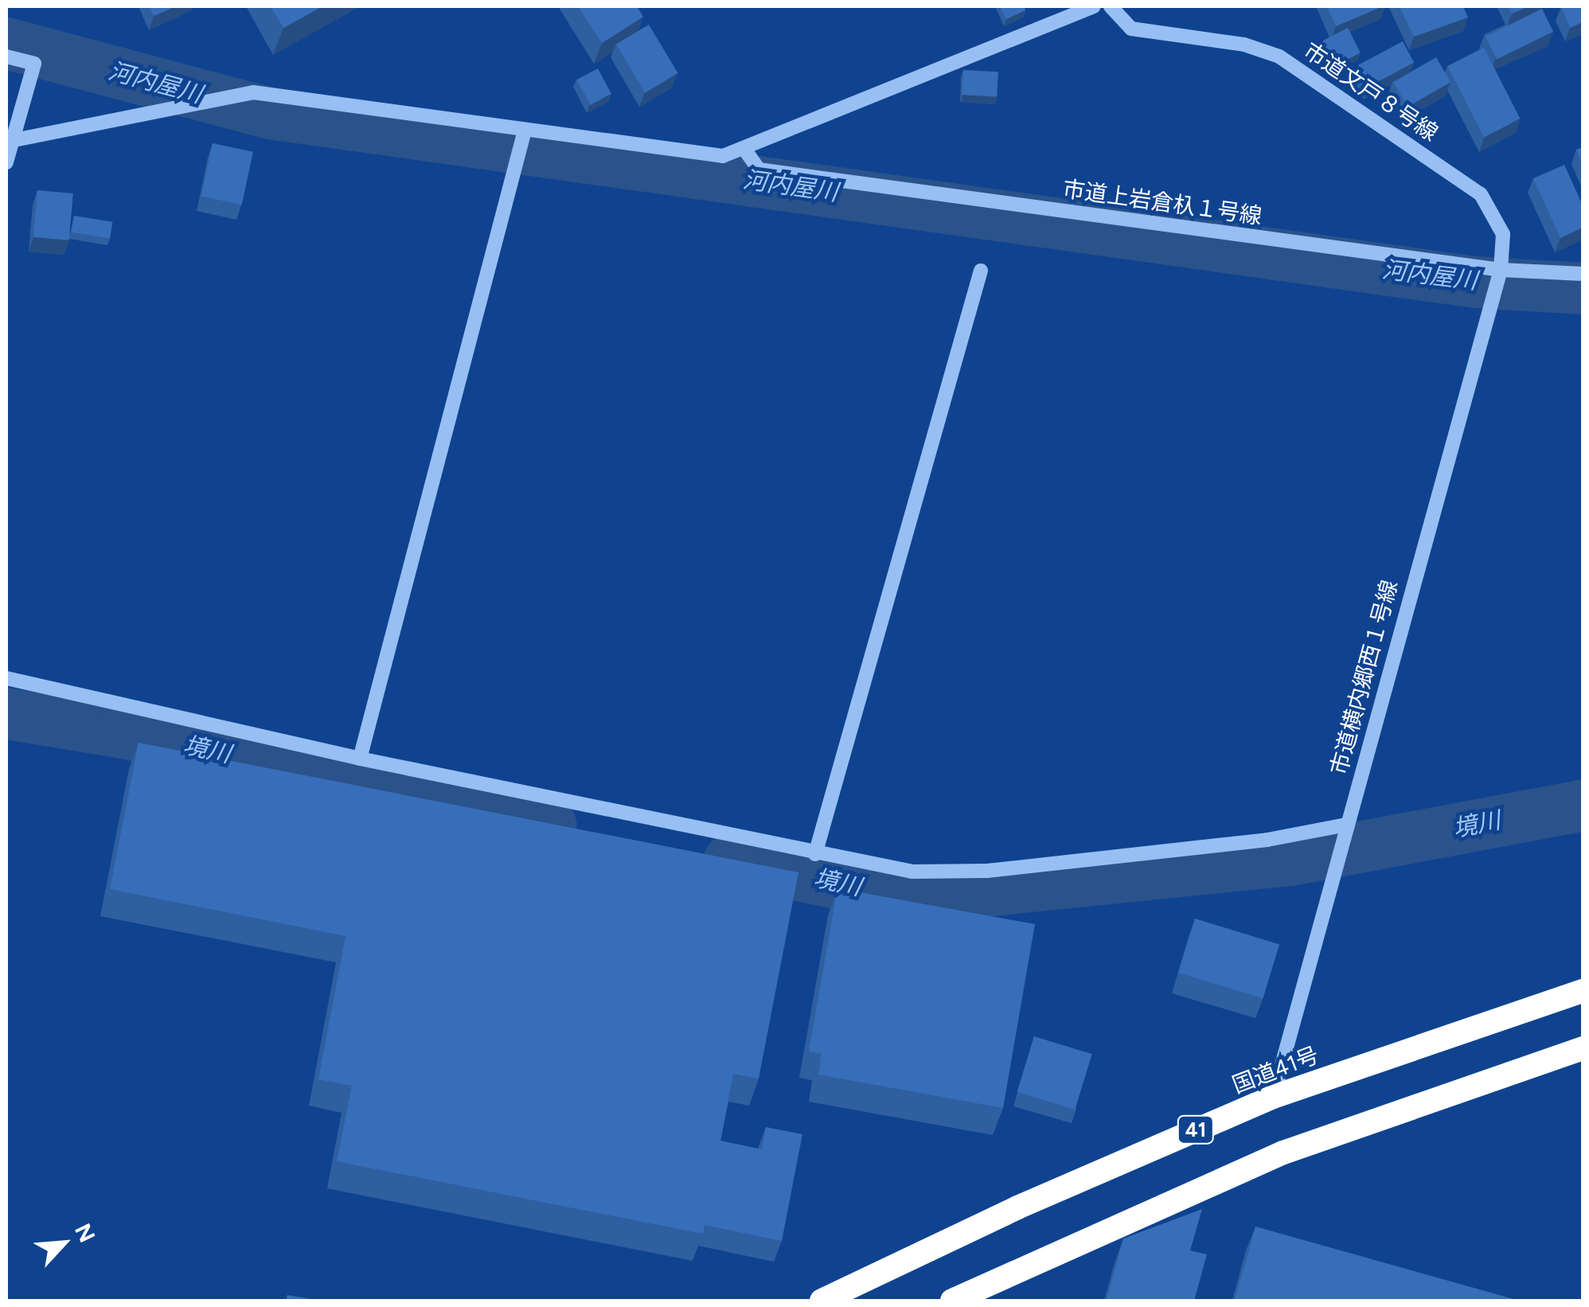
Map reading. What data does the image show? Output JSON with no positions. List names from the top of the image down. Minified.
{"streets":{"highway":["国道41号","41"],"street":["市道文戸８号線","市道上岩倉杁１号線","市道横内郷西１号線"]},"crossings":[["市道文戸８号線","市道上岩倉杁１号線"],["市道文戸８号線","市道横内郷西１号線"],["市道上岩倉杁１号線","市道横内郷西１号線"],["市道横内郷西１号線","国道41号"]],"water":["河内屋川","境川"],"north":"top right"}
